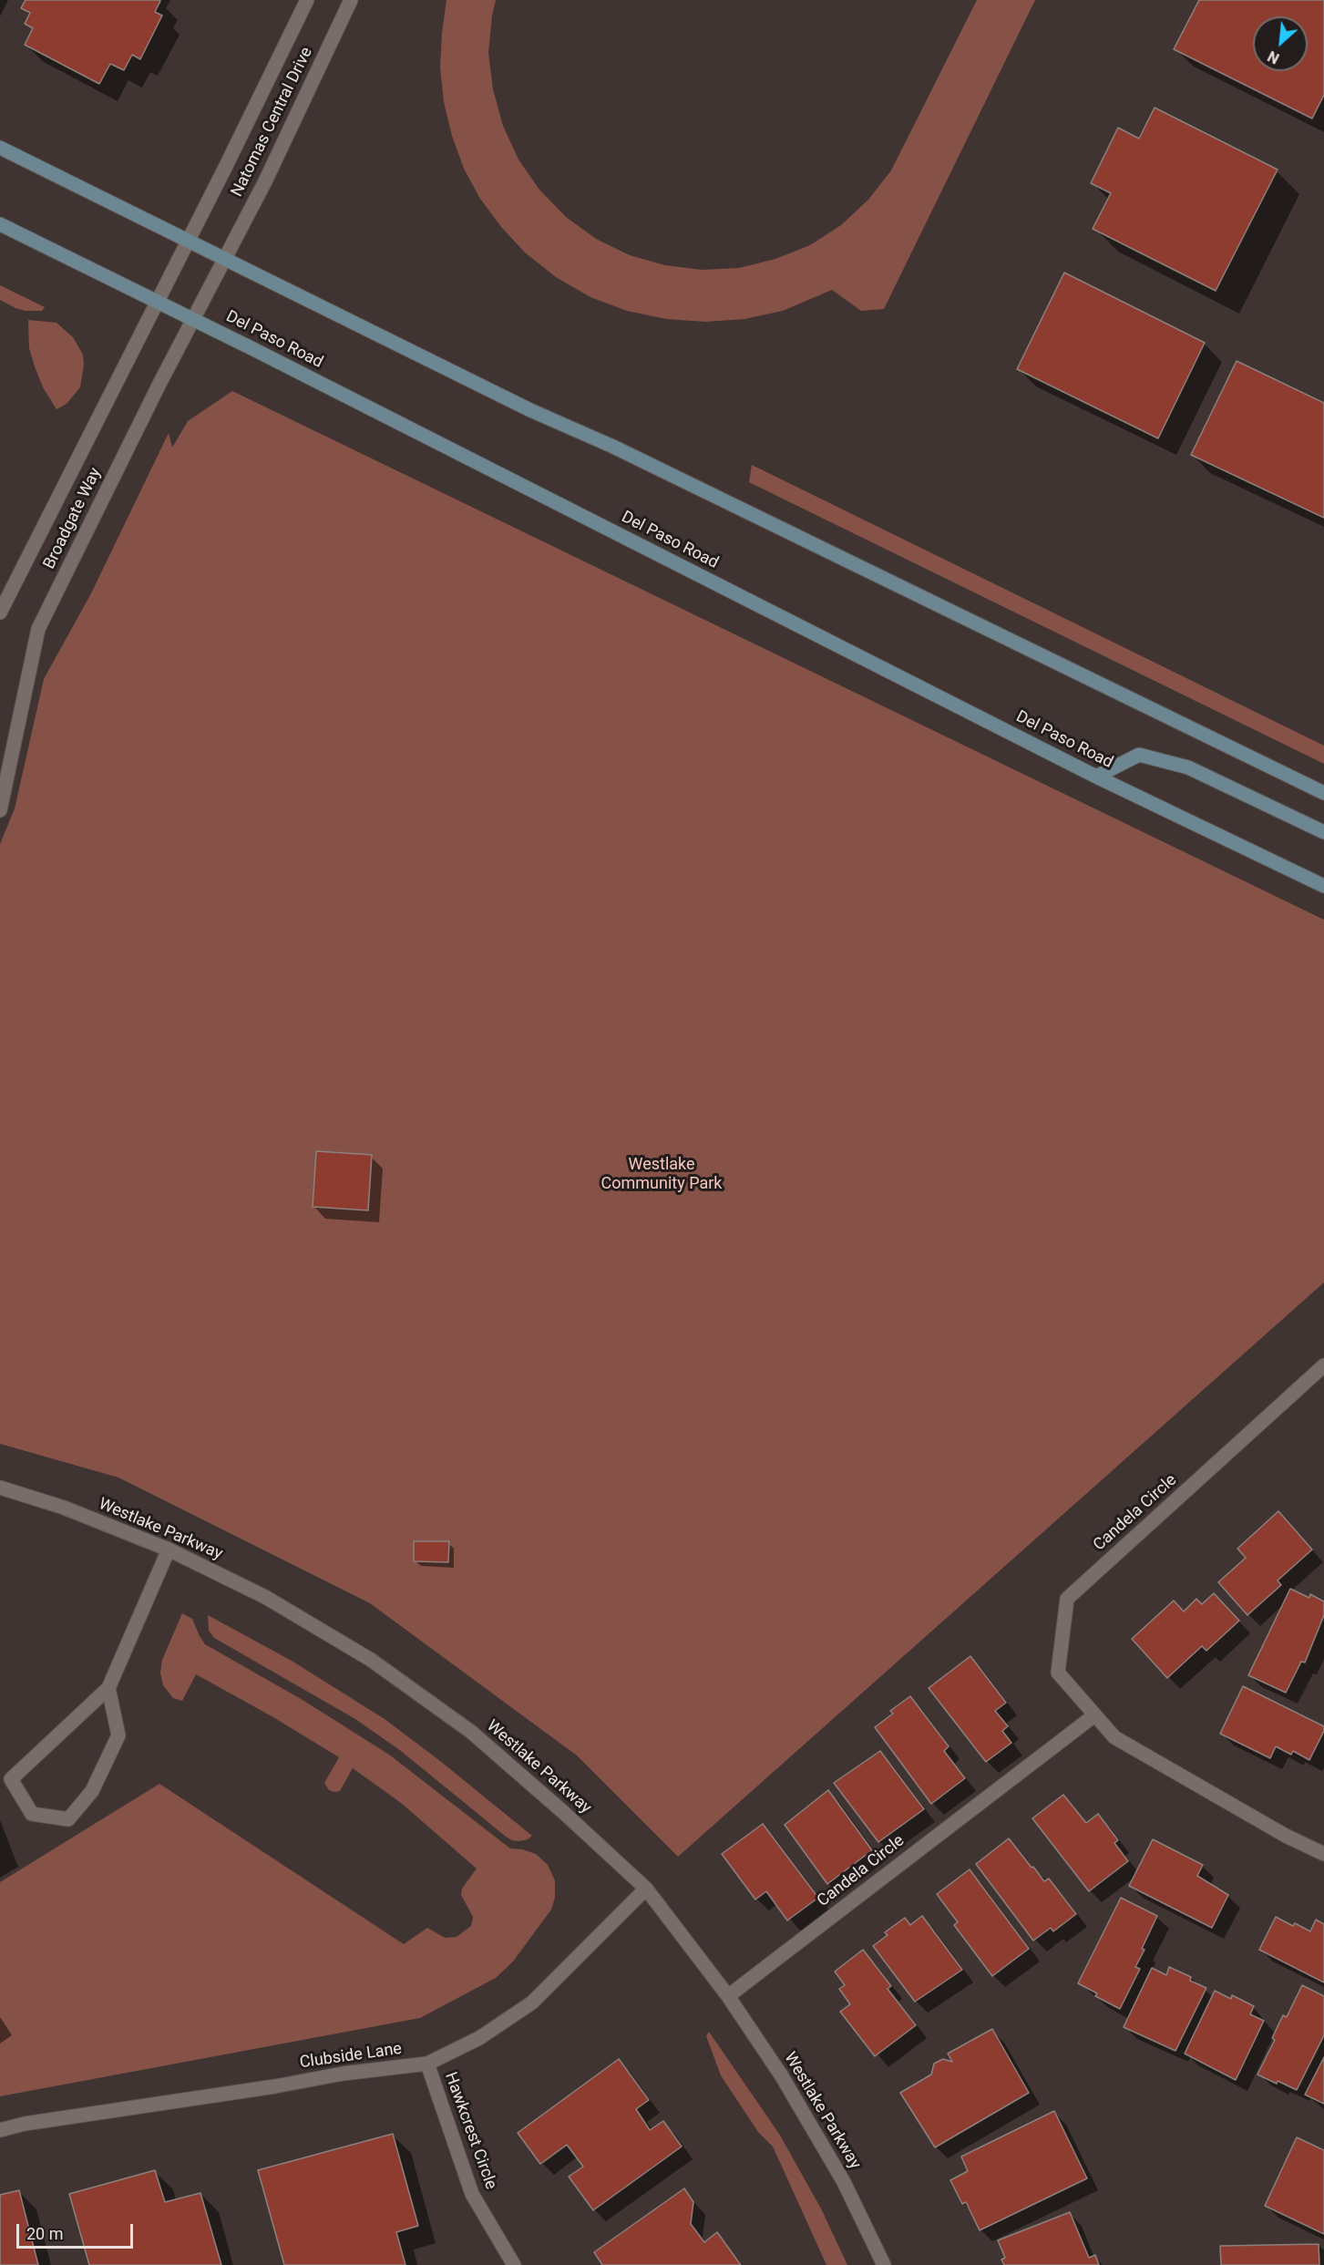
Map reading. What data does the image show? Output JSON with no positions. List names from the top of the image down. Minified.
{"streets":{"street":["Natomas Central Drive","Del Paso Road","Broadgate Way","Candela Circle","Westlake Parkway","Clubside Lane","Hawkcrest Circle"]},"crossings":[["Natomas Central Drive","Broadgate Way"],["Del Paso Road","Broadgate Way"],["Candela Circle","Westlake Parkway"],["Westlake Parkway","Clubside Lane"],["Clubside Lane","Hawkcrest Circle"]],"parks":["Westlake Community Park"],"scale_bar":"20 m","north":"bottom left"}
